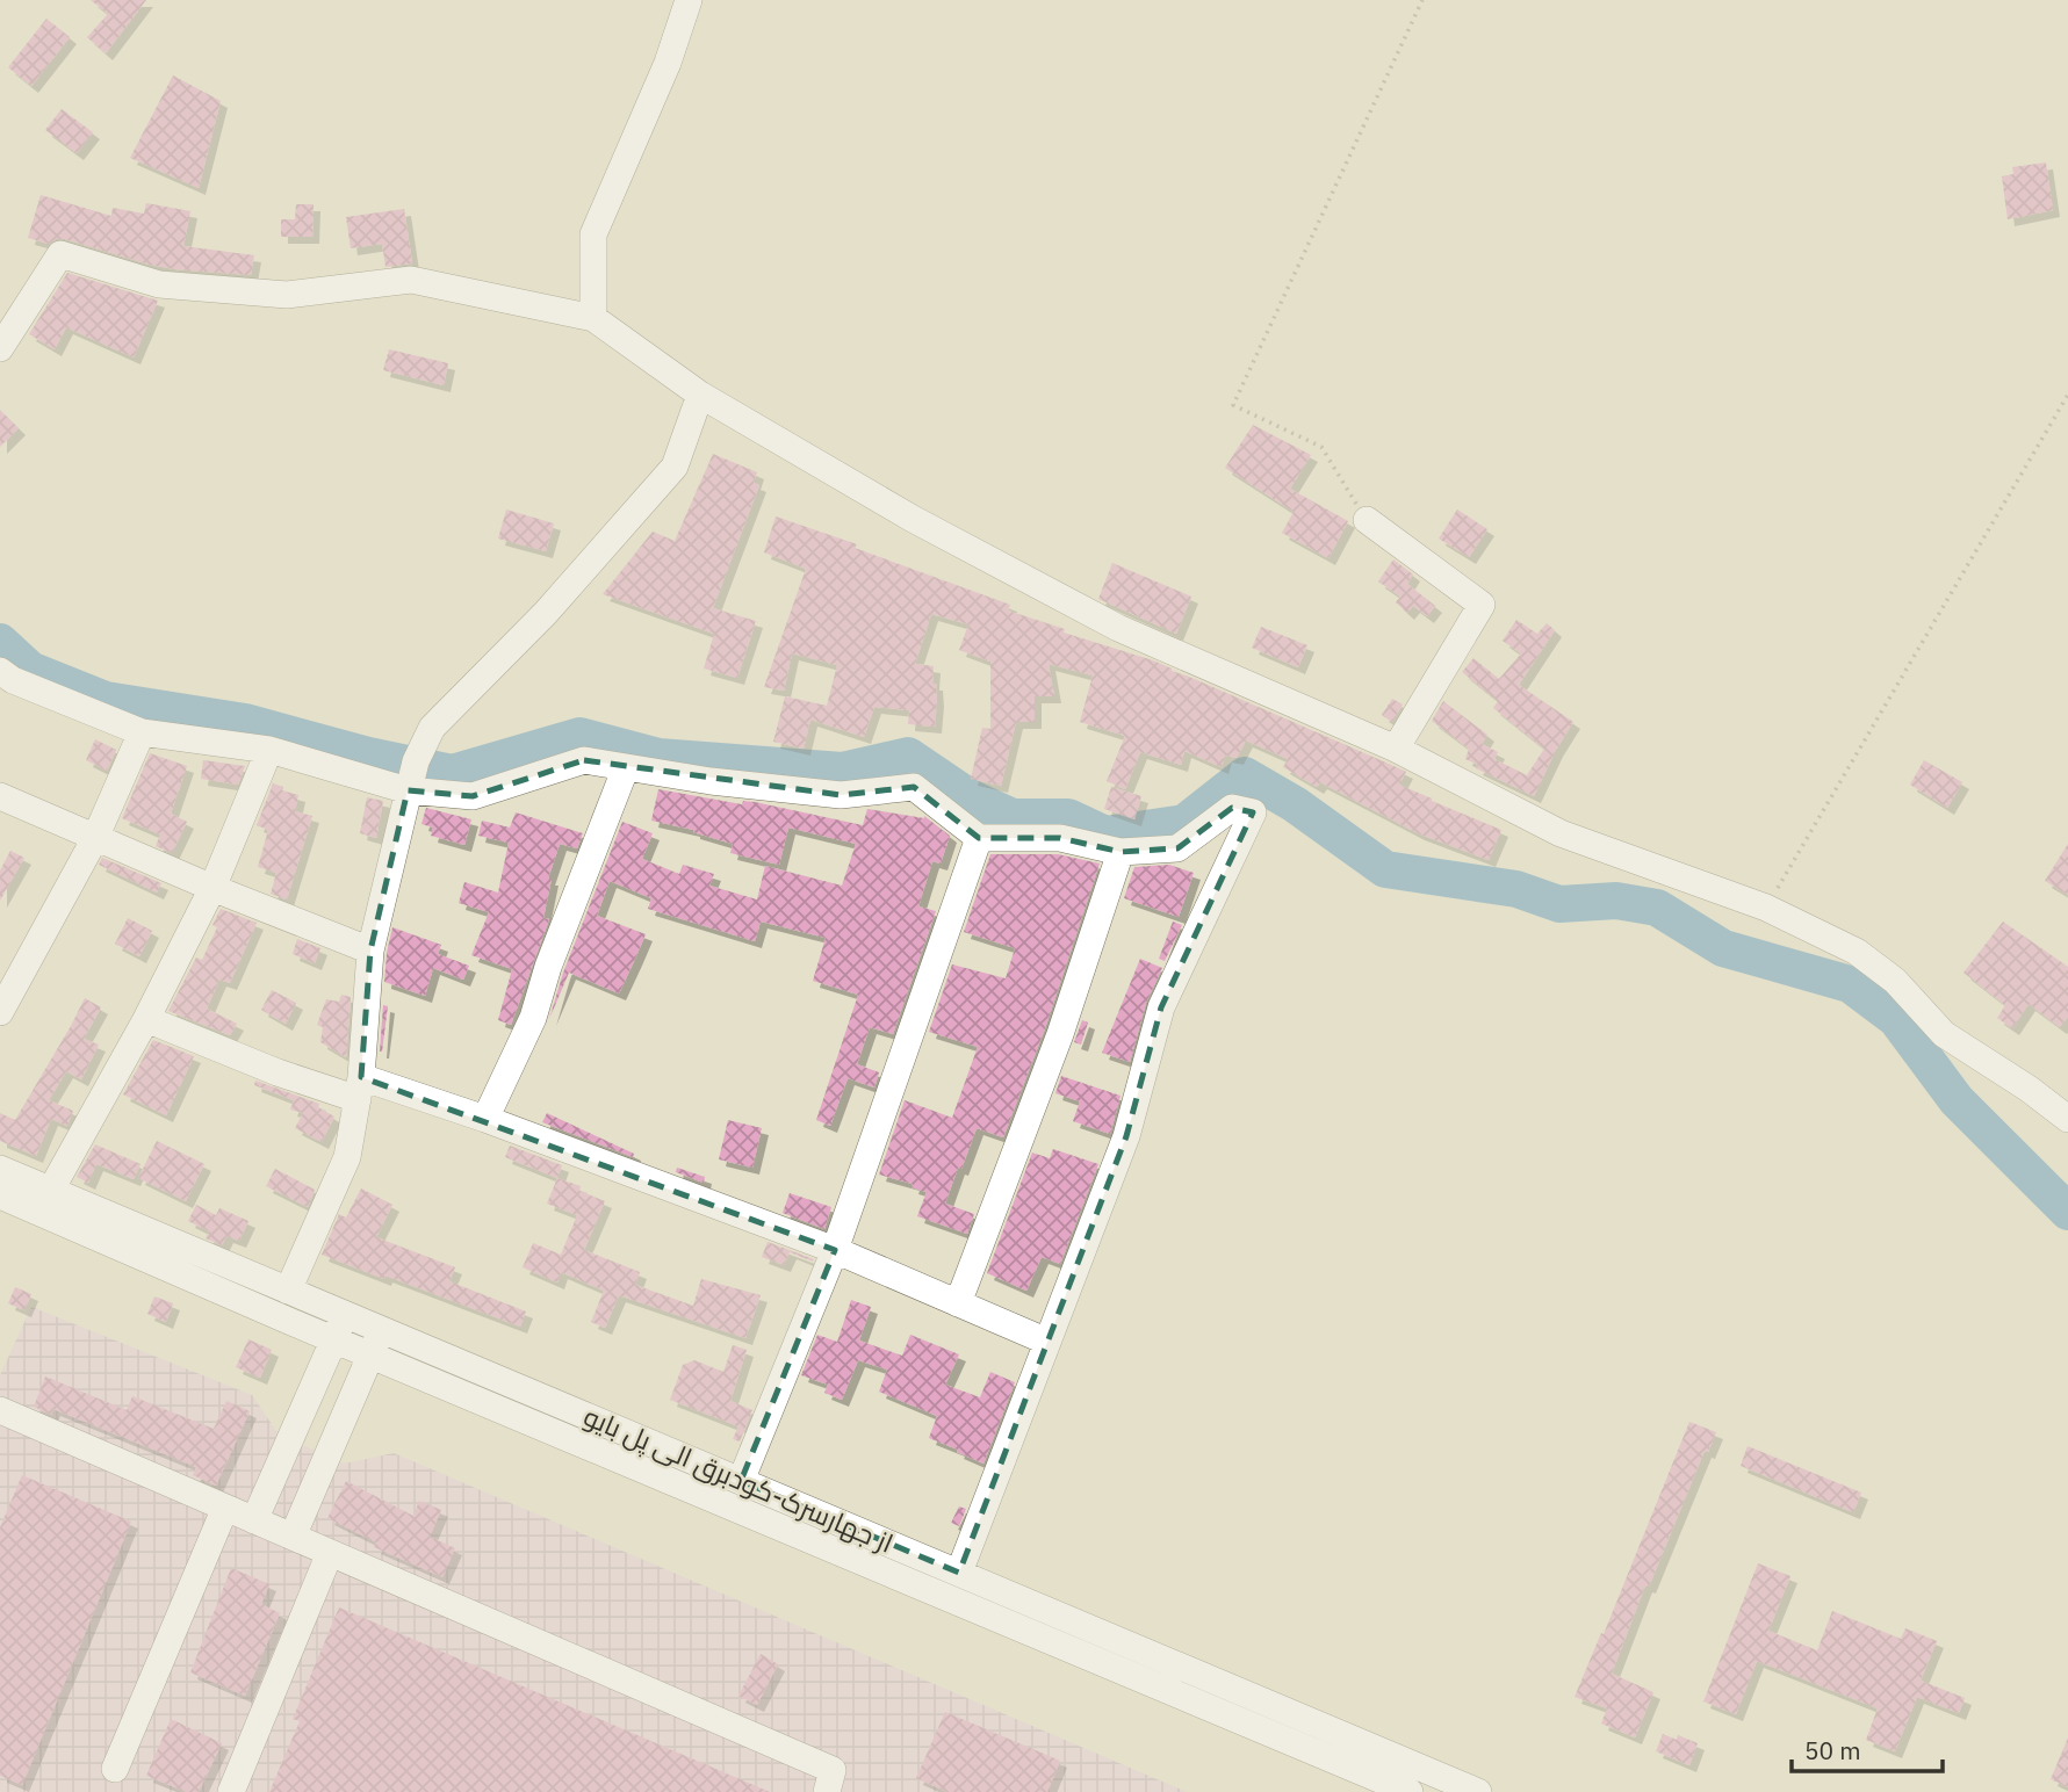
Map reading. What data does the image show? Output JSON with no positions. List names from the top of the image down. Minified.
{"streets":{"street":["از جهارسرک-کودبرق الی پل بایو"]},"scale_bar":"50 m"}
